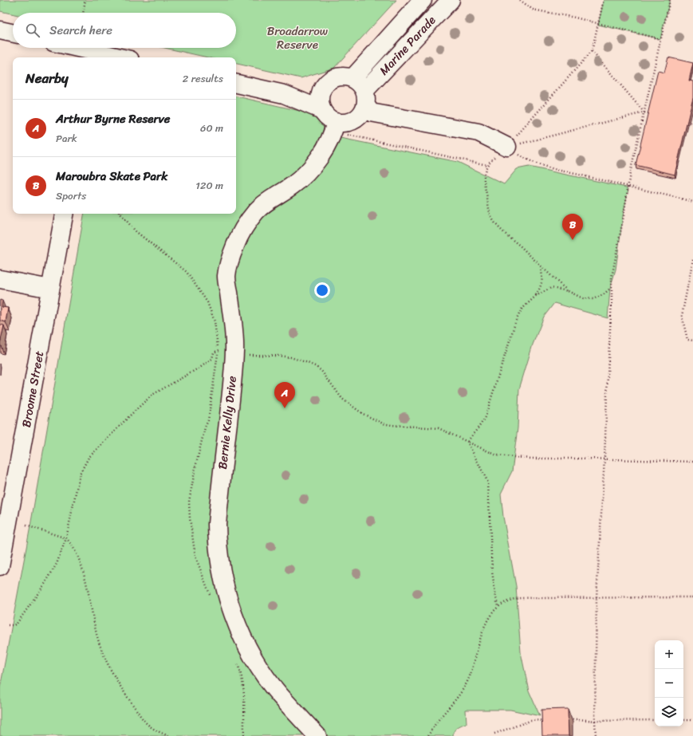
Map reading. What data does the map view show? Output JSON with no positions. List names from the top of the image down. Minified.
{"streets":{"street":["Marine Parade","Broome Street","Bernie Kelly Drive"]},"crossings":[["Marine Parade","Bernie Kelly Drive"]],"parks":["Broadarrow Reserve"],"page":{"search":"Search here","heading":["Nearby","2 results"],"list":[{"mark":"A","name":"Arthur Byrne Reserve","note":"Park","value":"60 m"},{"mark":"B","name":"Maroubra Skate Park","note":"Sports","value":"120 m"}],"pins":["B","A"],"map_buttons":["+","−"]}}
